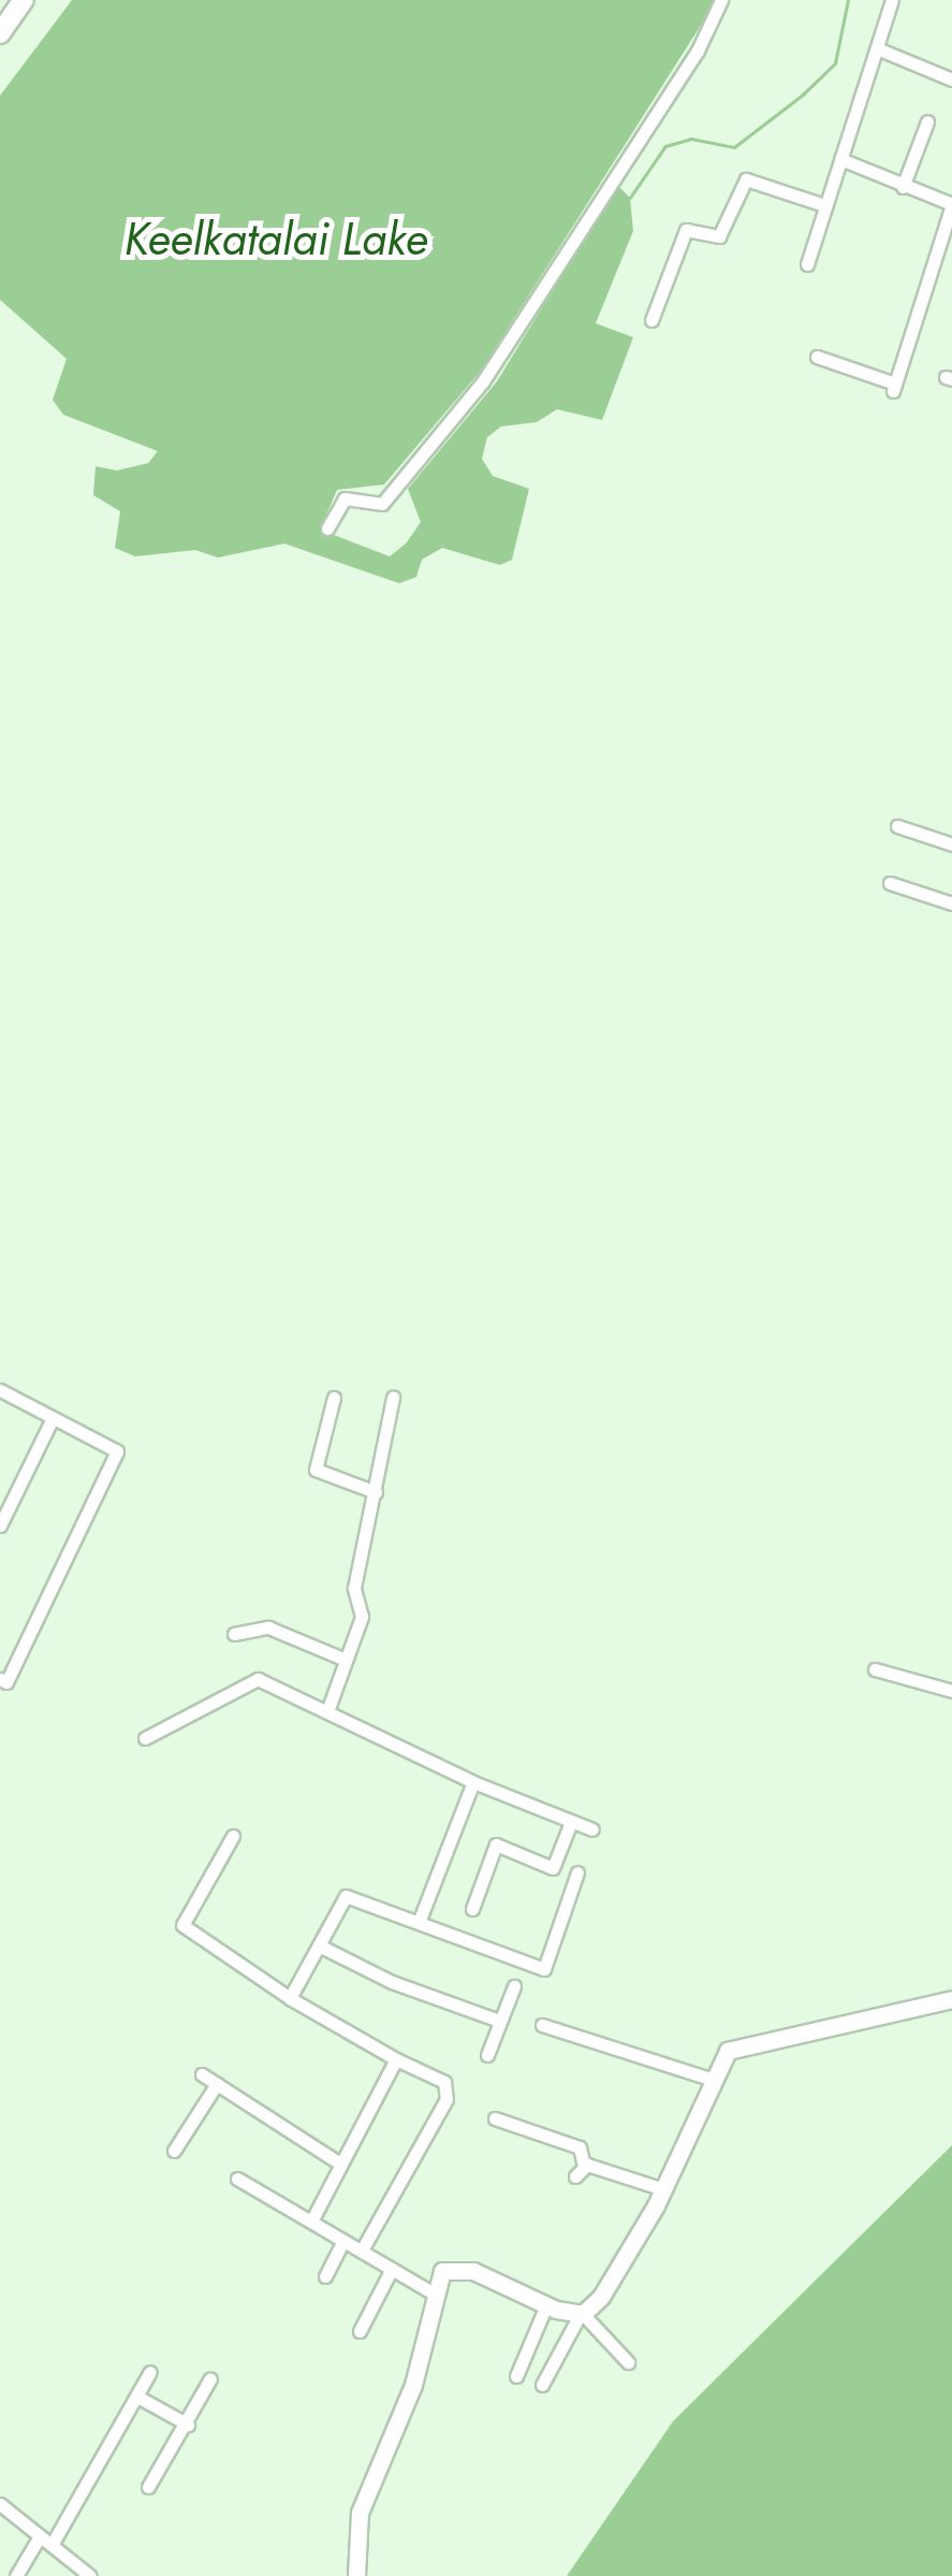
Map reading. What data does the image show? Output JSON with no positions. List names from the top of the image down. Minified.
{"water":["Keelkatalai Lake"]}
